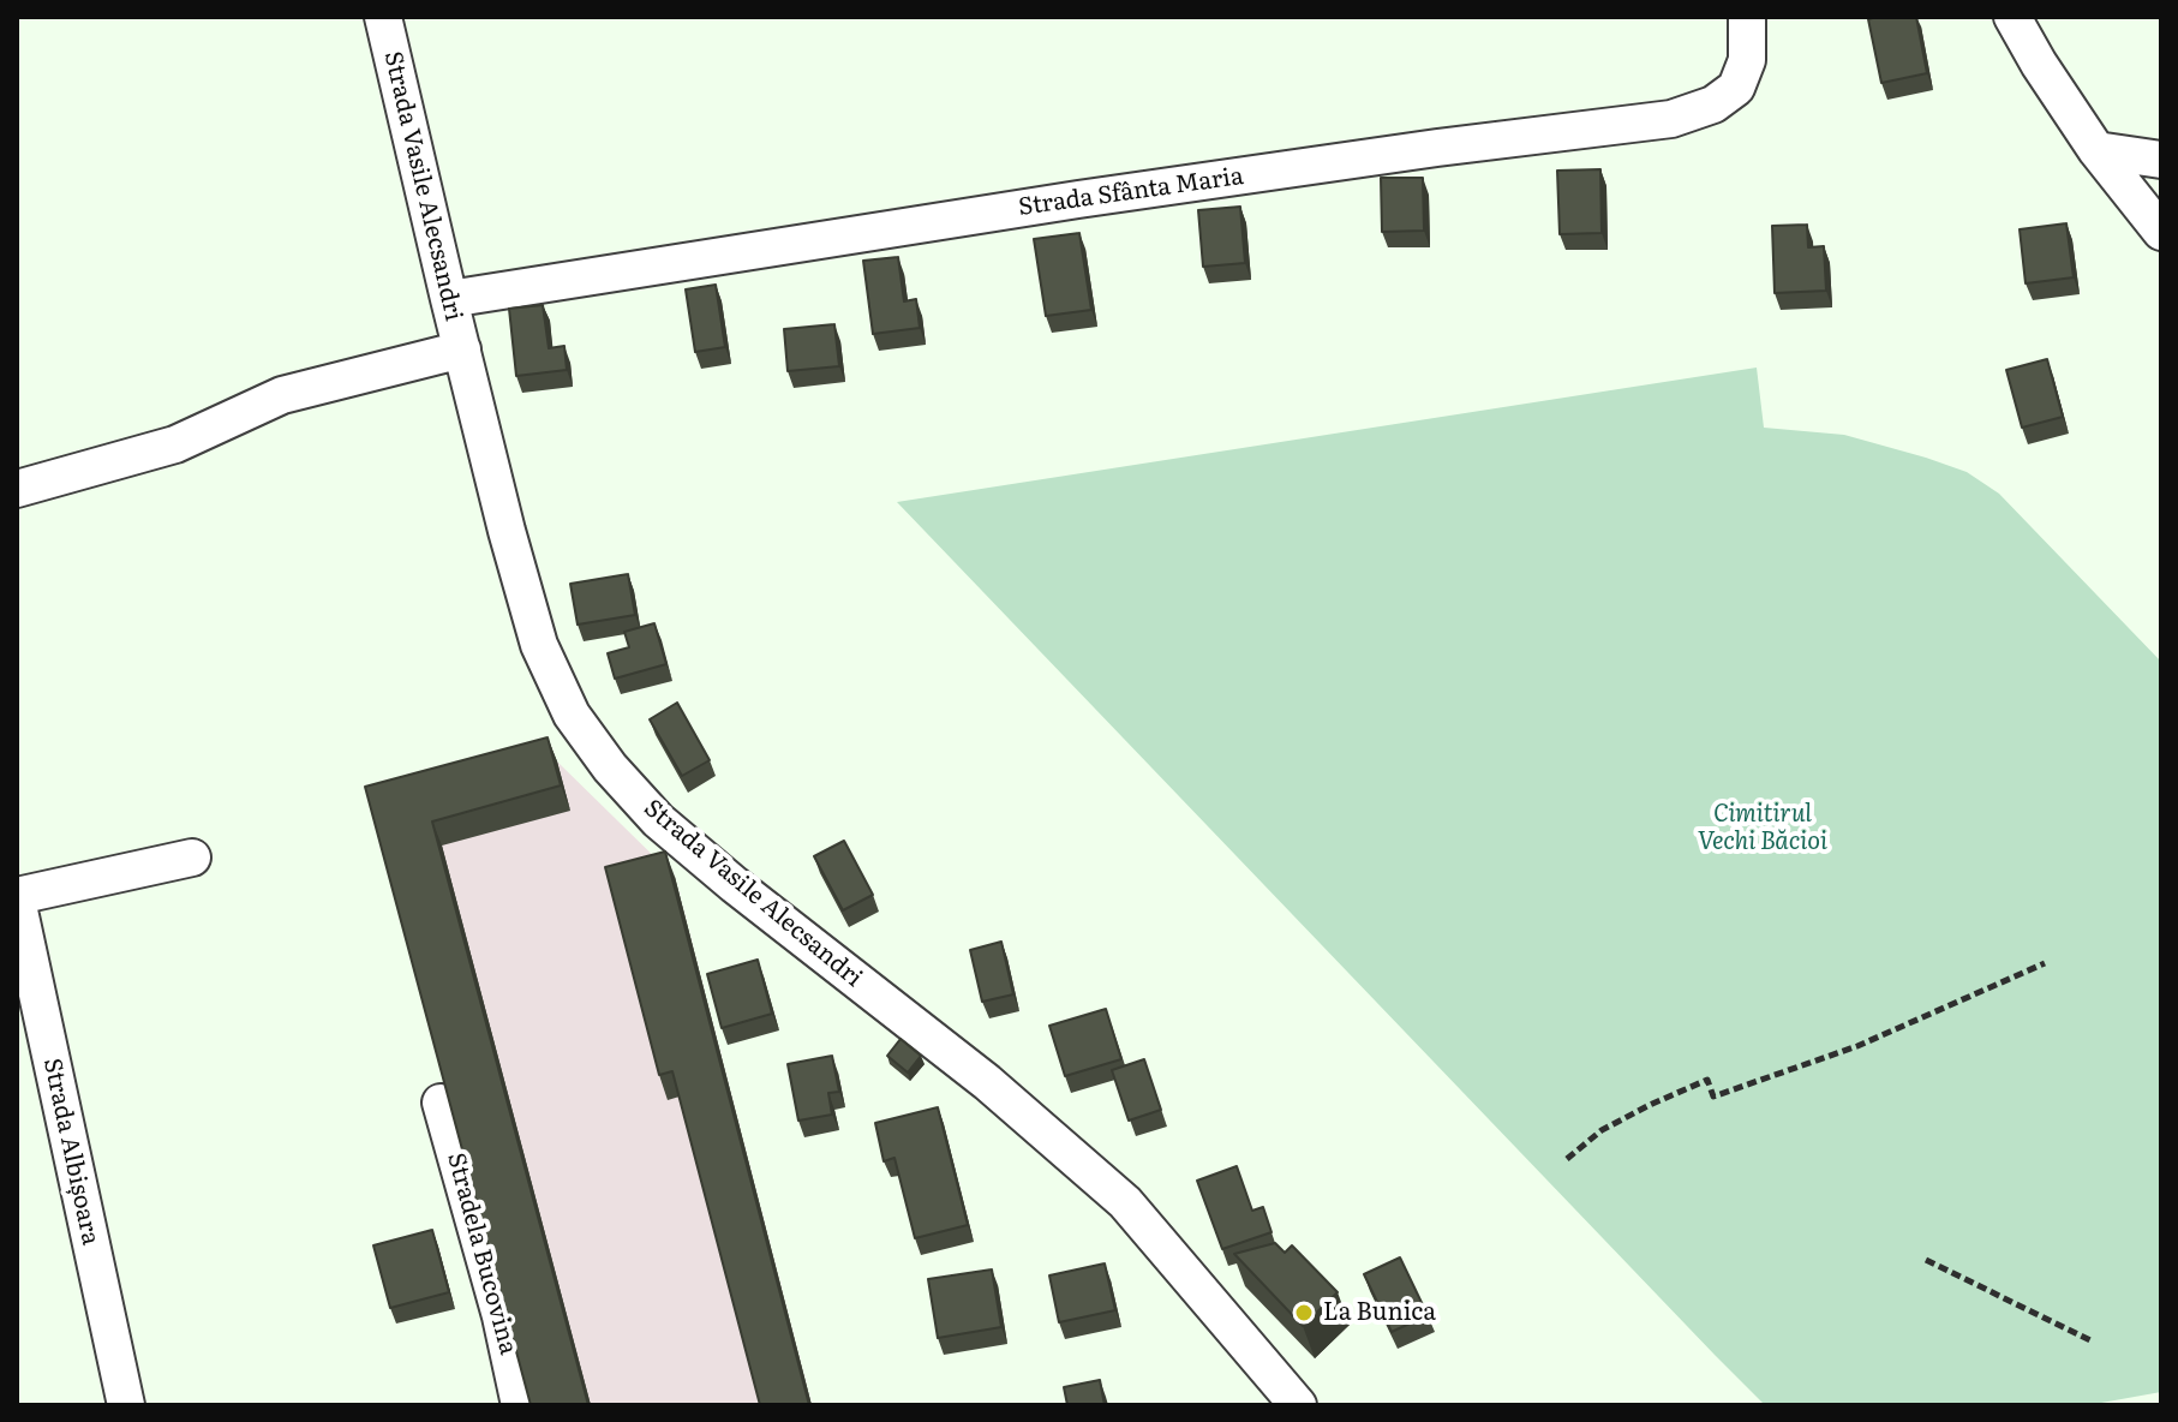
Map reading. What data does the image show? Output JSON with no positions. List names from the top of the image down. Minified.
{"streets":{"street":["Strada Vasile Alecsandri","Strada Sfânta Maria","Strada Albișoara","Stradela Bucovina"]},"crossings":[["Strada Vasile Alecsandri","Strada Sfânta Maria"]],"parks":["Cimitirul Vechi Băcioi"],"places":["La Bunica"]}
